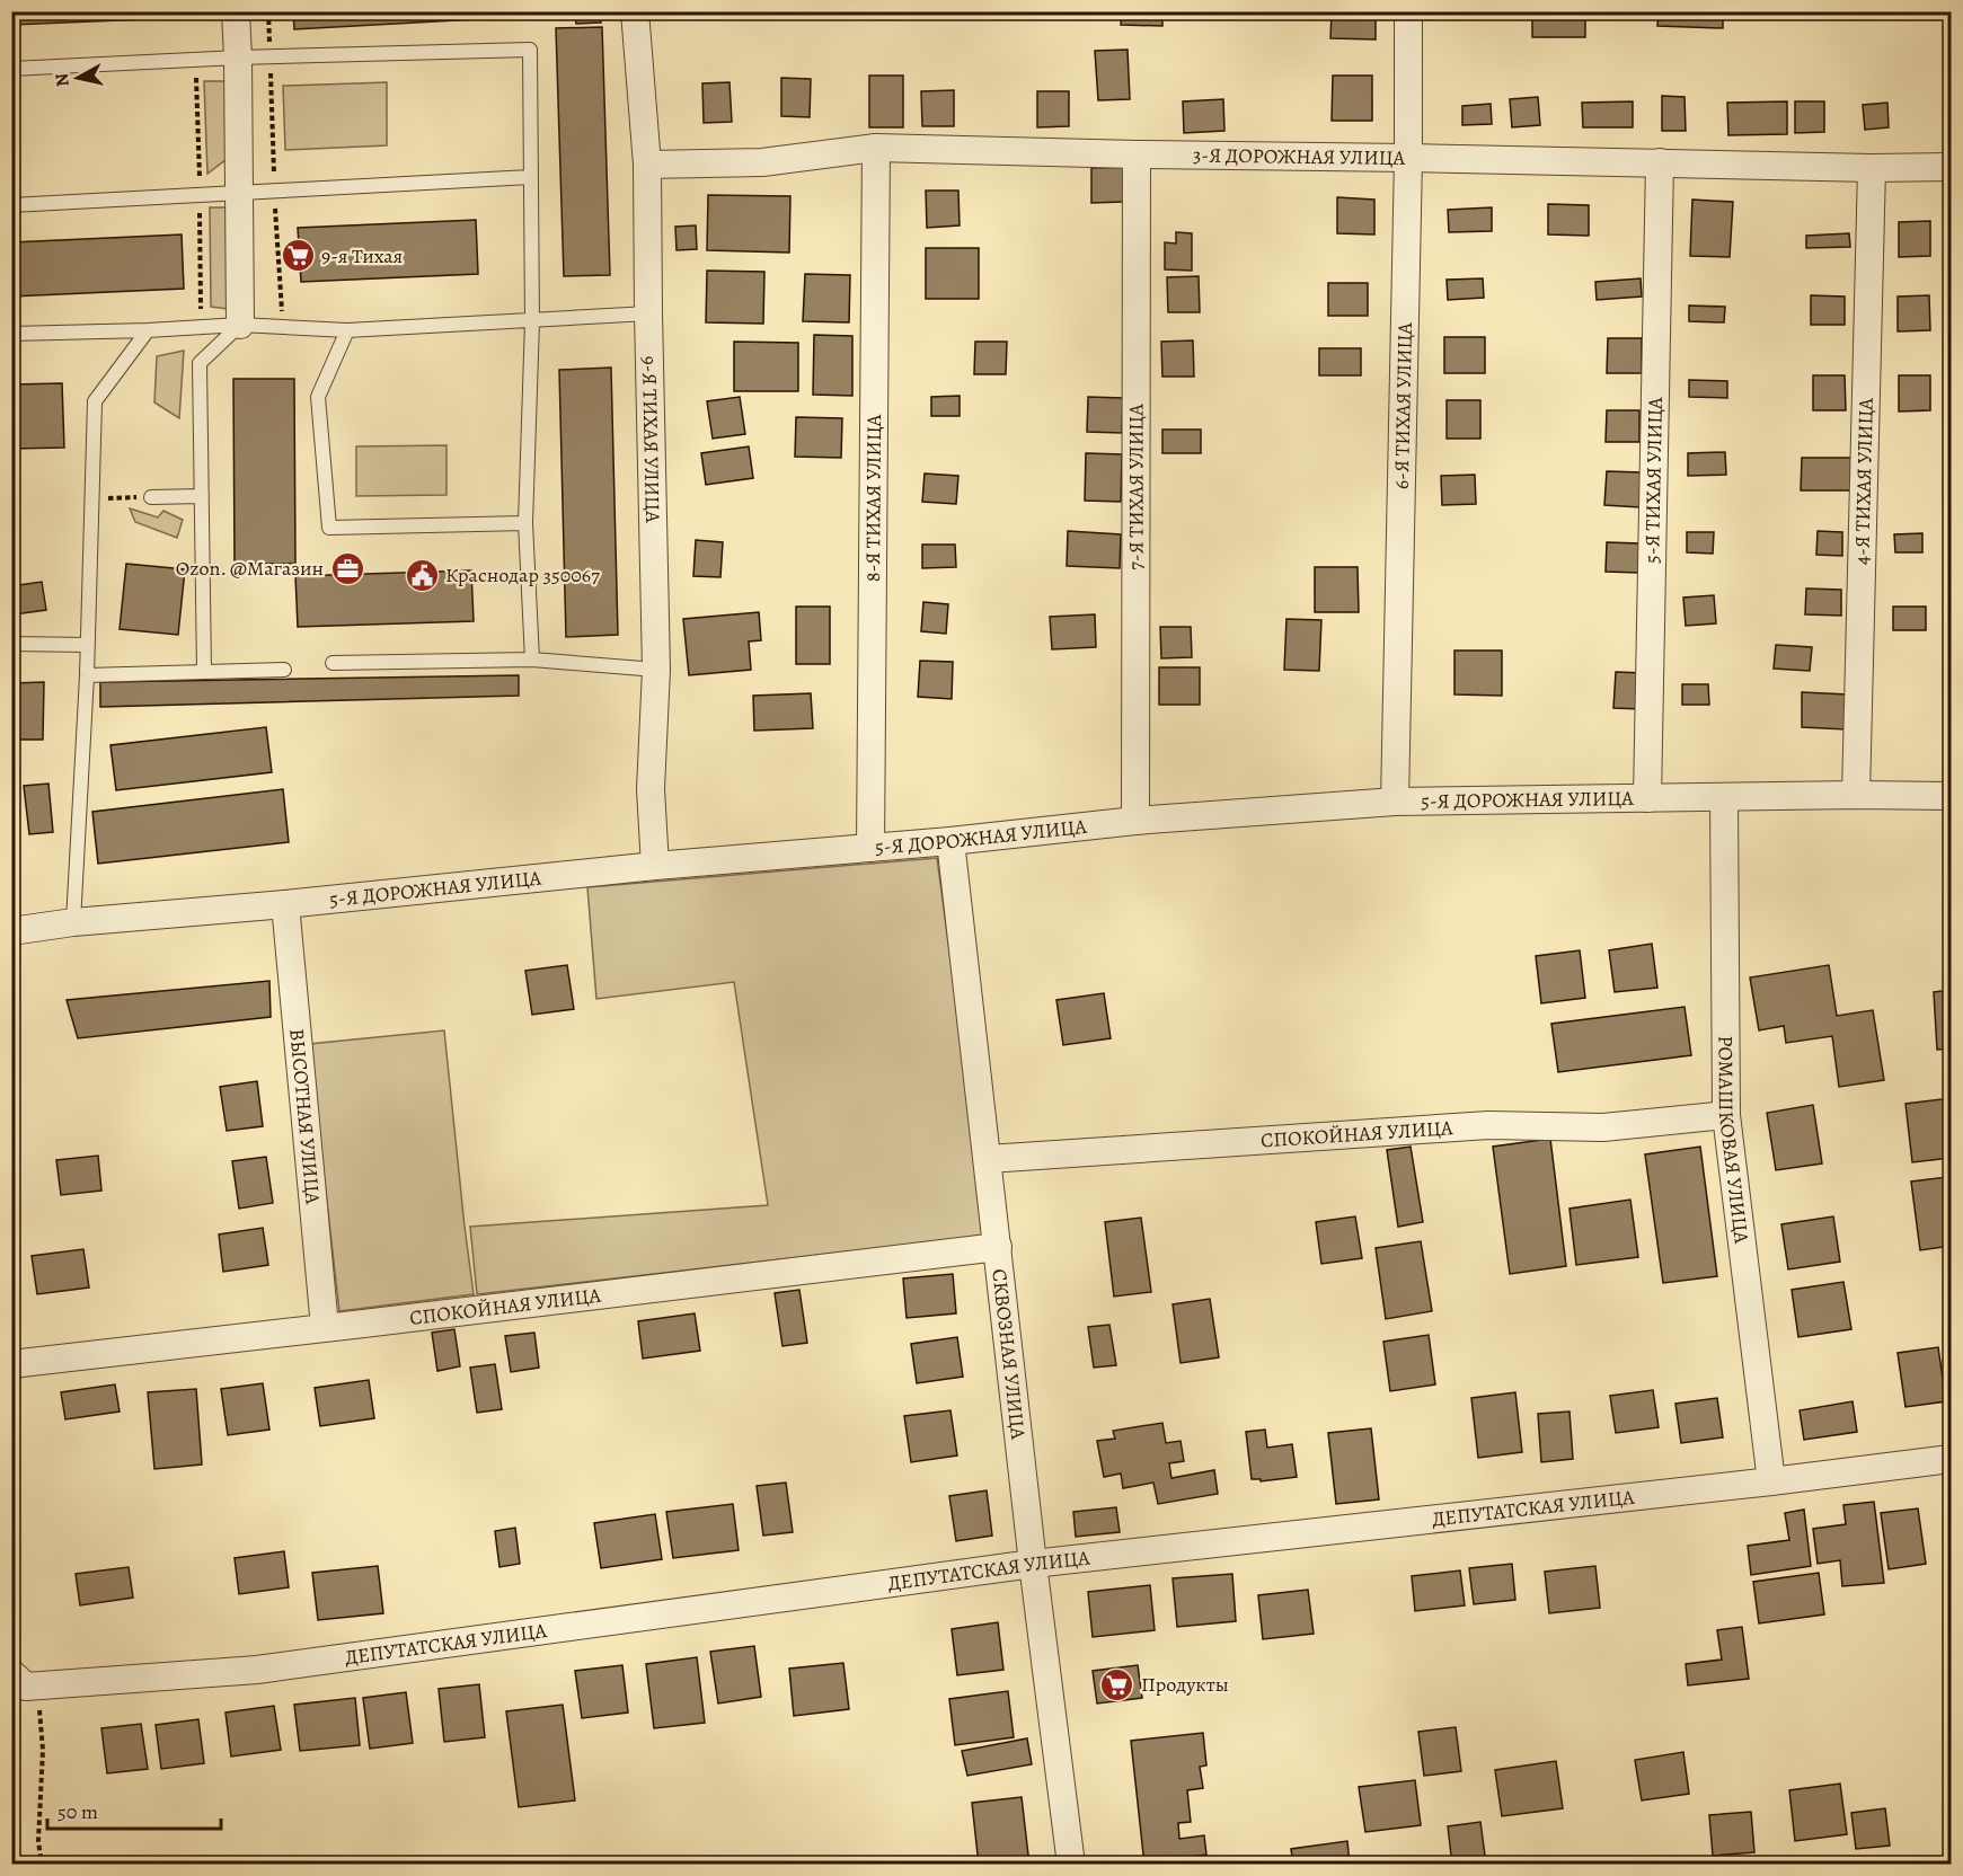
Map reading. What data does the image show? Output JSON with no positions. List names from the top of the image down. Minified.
{"streets":{"street":["3-Я ДОРОЖНАЯ УЛИЦА","6-Я ТИХАЯ УЛИЦА","9-Я ТИХАЯ УЛИЦА","5-Я ТИХАЯ УЛИЦА","4-Я ТИХАЯ УЛИЦА","7-Я ТИХАЯ УЛИЦА","8-Я ТИХАЯ УЛИЦА","5-Я ДОРОЖНАЯ УЛИЦА","ВЫСОТНАЯ УЛИЦА","СПОКОЙНАЯ УЛИЦА","РОМАШКОВАЯ УЛИЦА","СКВОЗНАЯ УЛИЦА","ДЕПУТАТСКАЯ УЛИЦА"]},"crossings":[["3-Я ДОРОЖНАЯ УЛИЦА","6-Я ТИХАЯ УЛИЦА"],["3-Я ДОРОЖНАЯ УЛИЦА","9-Я ТИХАЯ УЛИЦА"],["3-Я ДОРОЖНАЯ УЛИЦА","5-Я ТИХАЯ УЛИЦА"],["3-Я ДОРОЖНАЯ УЛИЦА","4-Я ТИХАЯ УЛИЦА"],["3-Я ДОРОЖНАЯ УЛИЦА","7-Я ТИХАЯ УЛИЦА"],["3-Я ДОРОЖНАЯ УЛИЦА","8-Я ТИХАЯ УЛИЦА"],["6-Я ТИХАЯ УЛИЦА","5-Я ДОРОЖНАЯ УЛИЦА"],["9-Я ТИХАЯ УЛИЦА","5-Я ДОРОЖНАЯ УЛИЦА"],["5-Я ТИХАЯ УЛИЦА","5-Я ДОРОЖНАЯ УЛИЦА"],["4-Я ТИХАЯ УЛИЦА","5-Я ДОРОЖНАЯ УЛИЦА"],["7-Я ТИХАЯ УЛИЦА","5-Я ДОРОЖНАЯ УЛИЦА"],["8-Я ТИХАЯ УЛИЦА","5-Я ДОРОЖНАЯ УЛИЦА"],["5-Я ДОРОЖНАЯ УЛИЦА","ВЫСОТНАЯ УЛИЦА"],["5-Я ДОРОЖНАЯ УЛИЦА","РОМАШКОВАЯ УЛИЦА"],["5-Я ДОРОЖНАЯ УЛИЦА","СКВОЗНАЯ УЛИЦА"],["ВЫСОТНАЯ УЛИЦА","СПОКОЙНАЯ УЛИЦА"],["СПОКОЙНАЯ УЛИЦА","РОМАШКОВАЯ УЛИЦА"],["СПОКОЙНАЯ УЛИЦА","СКВОЗНАЯ УЛИЦА"],["РОМАШКОВАЯ УЛИЦА","ДЕПУТАТСКАЯ УЛИЦА"],["СКВОЗНАЯ УЛИЦА","ДЕПУТАТСКАЯ УЛИЦА"]],"places":{"supermarket":["9-я Тихая","Продукты"],"office":["Ozon. @Магазин"],"public building":["Краснодар 350067"]},"scale_bar":"50 m","north":"left"}
